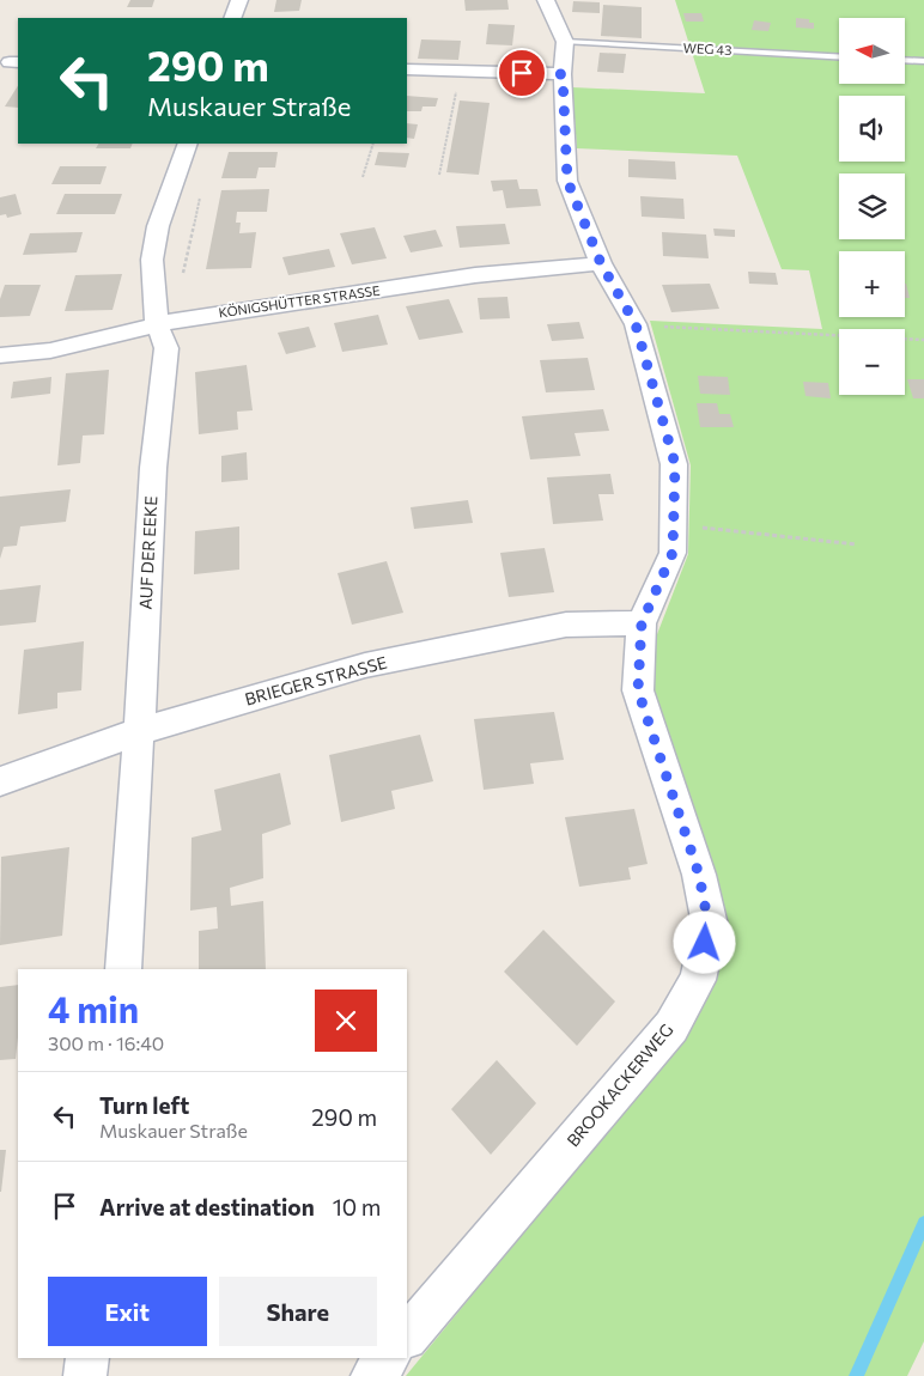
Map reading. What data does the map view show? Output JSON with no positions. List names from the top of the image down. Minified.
{"streets":{"street":["KÖNIGSHÜTTER STRASSE","AUF DER EEKE","BRIEGER STRASSE","BROOKACKERWEG"],"lane":["WEG 43"]},"crossings":[["WEG 43","BROOKACKERWEG"],["KÖNIGSHÜTTER STRASSE","AUF DER EEKE"],["KÖNIGSHÜTTER STRASSE","BROOKACKERWEG"],["AUF DER EEKE","BRIEGER STRASSE"],["BRIEGER STRASSE","BROOKACKERWEG"]],"north":"left","page":{"map_buttons":["+","−"],"turn":["290 m","Muskauer Straße"],"heading":["4 min","300 m · 16:40"],"list":[{"name":"Turn left","note":"Muskauer Straße","value":"290 m"},{"name":"Arrive at destination","value":"10 m"}],"buttons":["Exit","Share"]}}
